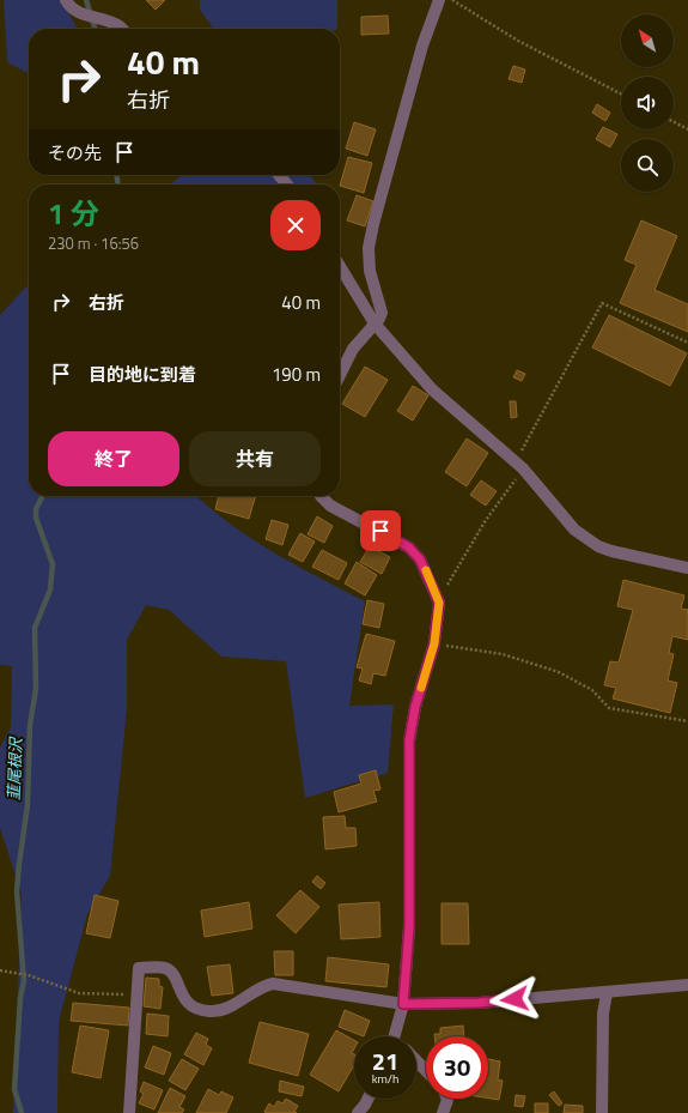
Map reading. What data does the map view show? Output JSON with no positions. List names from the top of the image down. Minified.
{"water":["韮尾根沢"],"north":"top left","page":{"turn":["40 m","右折"],"then":"その先","heading":["1 分","230 m · 16:56"],"list":[{"name":"右折","value":"40 m"},{"name":"目的地に到着","value":"190 m"}],"buttons":["終了","共有"],"speed":"21 km/h","limit":"30"}}
